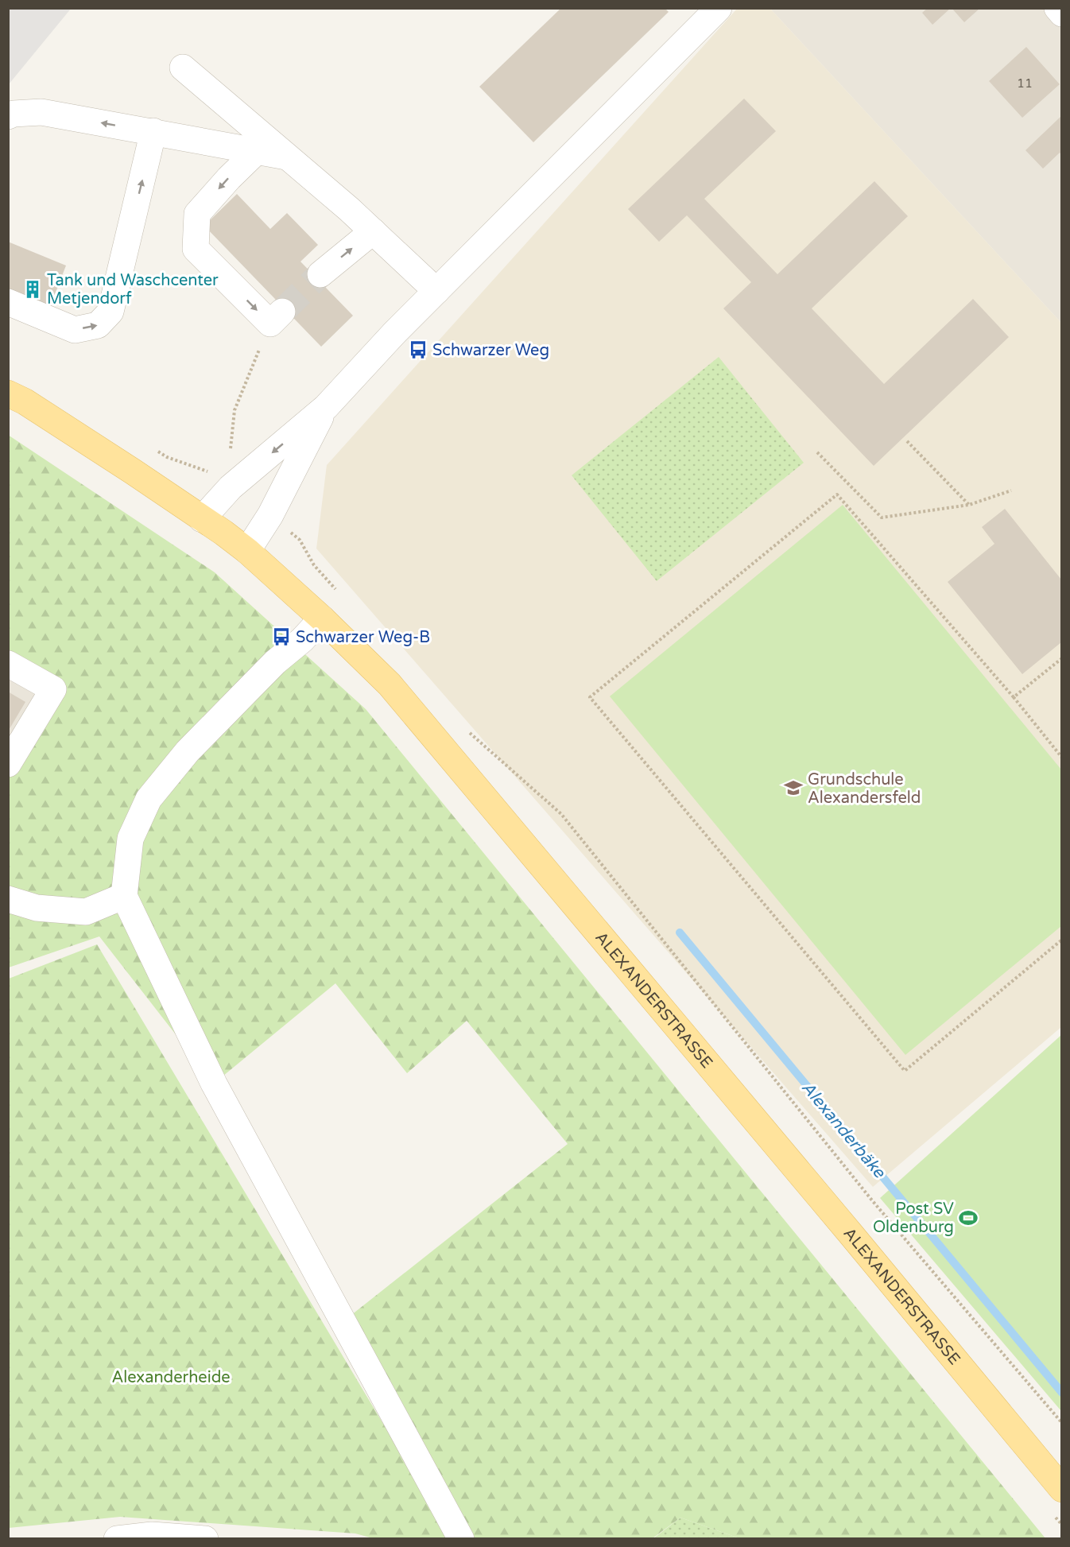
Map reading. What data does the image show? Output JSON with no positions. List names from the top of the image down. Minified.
{"streets":{"main road":["ALEXANDERSTRASSE"]},"water":["Alexanderbäke"],"parks":["Alexanderheide"],"places":{"building":["Tank und Waschcenter Metjendorf"],"bus stop":["Schwarzer Weg","Schwarzer Weg-B"],"school or university":["Grundschule Alexandersfeld"],"sports":["Post SV Oldenburg"]},"house_numbers":["11"]}
